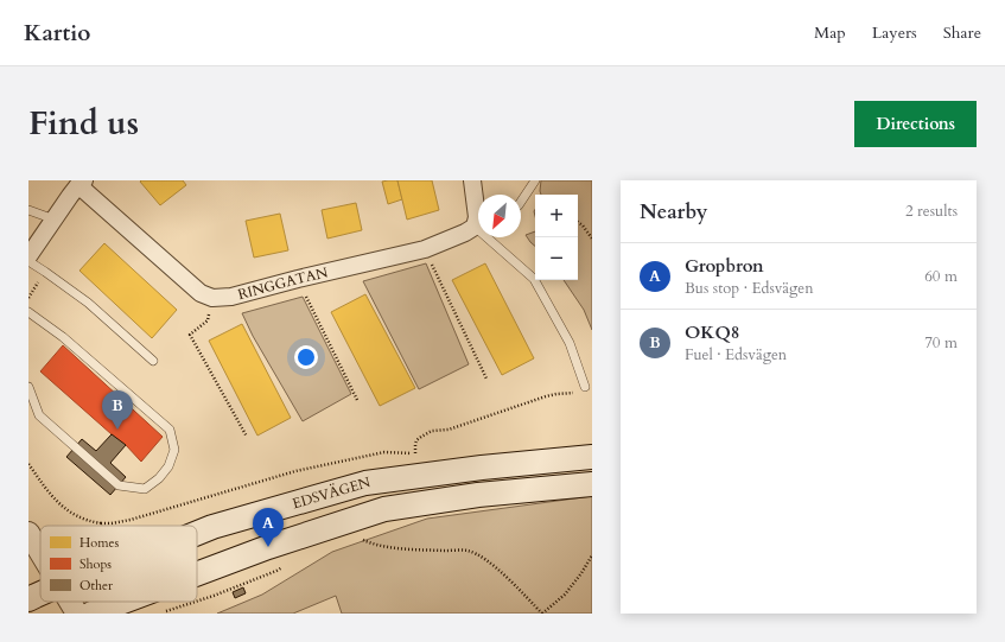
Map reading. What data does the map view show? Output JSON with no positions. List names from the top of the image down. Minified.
{"streets":{"main road":["EDSVÄGEN"],"street":["RINGGATAN"]},"legend":["Homes","Shops","Other"],"north":"bottom left","page":{"header":"Kartio","nav":["Map","Layers","Share"],"title":"Find us","buttons":"Directions","heading":["Nearby","2 results"],"map_buttons":["+","−"],"list":[{"mark":"A","name":"Gropbron","note":"Bus stop · Edsvägen","value":"60 m"},{"mark":"B","name":"OKQ8","note":"Fuel · Edsvägen","value":"70 m"}],"pins":["B","A"]}}
